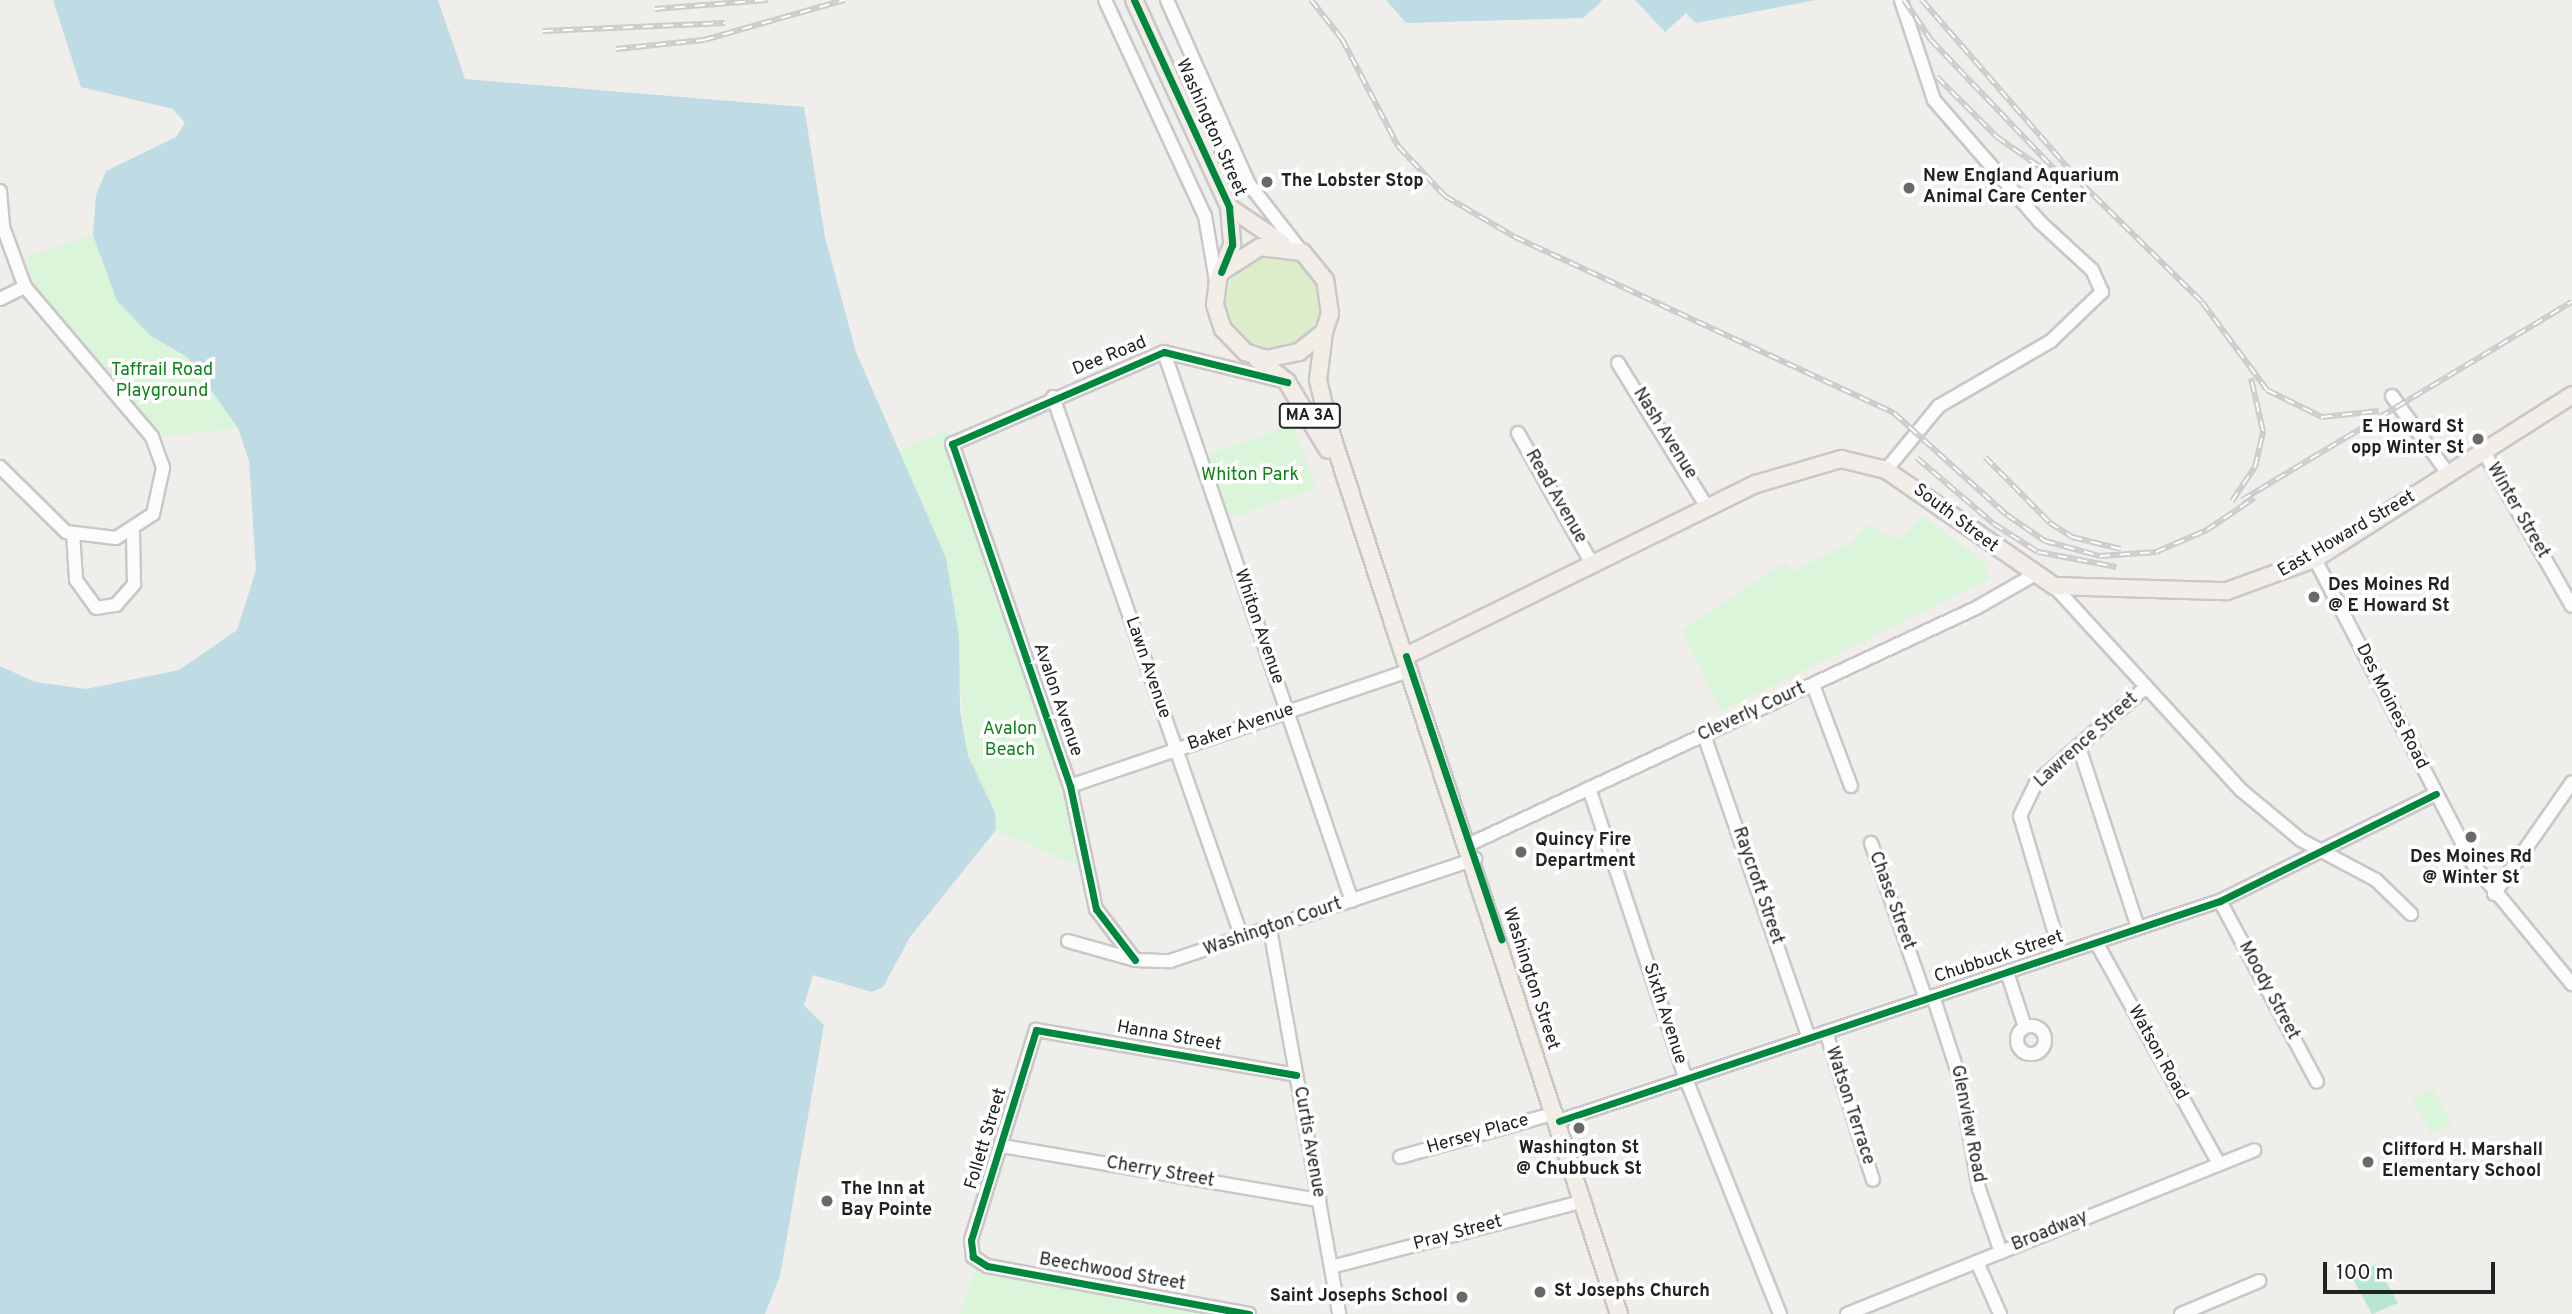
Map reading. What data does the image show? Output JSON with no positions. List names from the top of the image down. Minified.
{"streets":{"main road":["Washington Street","MA 3A","South Street","East Howard Street"],"street":["Dee Road","Nash Avenue","Read Avenue","Winter Street","Whiton Avenue","Lawn Avenue","Avalon Avenue","Des Moines Road","Cleverly Court","Baker Avenue","Lawrence Street","Raycroft Street","Chase Street","Washington Court","Chubbuck Street","Moody Street","Sixth Avenue","Hanna Street","Watson Road","Watson Terrace","Glenview Road","Hersey Place","Follett Street","Curtis Avenue","Cherry Street","Broadway","Pray Street","Beechwood Street"]},"crossings":[["Washington Street","Dee Road"],["Washington Street","MA 3A"],["Washington Street","South Street"],["Washington Street","Cleverly Court"],["Washington Street","Baker Avenue"],["Washington Street","Washington Court"],["Washington Street","Chubbuck Street"],["Washington Street","Hersey Place"],["Washington Street","Pray Street"],["Dee Road","Whiton Avenue"],["Dee Road","Lawn Avenue"],["Dee Road","Avalon Avenue"],["Nash Avenue","South Street"],["Read Avenue","South Street"],["Winter Street","East Howard Street"],["South Street","East Howard Street"],["South Street","Cleverly Court"],["South Street","Baker Avenue"],["South Street","Lawrence Street"],["South Street","Chubbuck Street"],["East Howard Street","Des Moines Road"],["Whiton Avenue","Baker Avenue"],["Whiton Avenue","Washington Court"],["Lawn Avenue","Baker Avenue"],["Lawn Avenue","Washington Court"],["Avalon Avenue","Baker Avenue"],["Avalon Avenue","Washington Court"],["Des Moines Road","Chubbuck Street"],["Cleverly Court","Raycroft Street"],["Cleverly Court","Washington Court"],["Cleverly Court","Sixth Avenue"],["Lawrence Street","Chubbuck Street"],["Raycroft Street","Chubbuck Street"],["Chase Street","Chubbuck Street"],["Chase Street","Glenview Road"],["Washington Court","Curtis Avenue"],["Chubbuck Street","Moody Street"],["Chubbuck Street","Sixth Avenue"],["Chubbuck Street","Watson Road"],["Chubbuck Street","Watson Terrace"],["Chubbuck Street","Glenview Road"],["Chubbuck Street","Hersey Place"],["Hanna Street","Follett Street"],["Hanna Street","Curtis Avenue"],["Watson Road","Broadway"],["Glenview Road","Broadway"],["Follett Street","Cherry Street"],["Follett Street","Beechwood Street"],["Curtis Avenue","Cherry Street"],["Curtis Avenue","Pray Street"]],"parks":["Taffrail Road Playground","Whiton Park","Avalon Beach"],"places":["The Lobster Stop","New England Aquarium Animal Care Center","E Howard St opp Winter St","Des Moines Rd @ E Howard St","Des Moines Rd @ Winter St","Quincy Fire Department","Washington St @ Chubbuck St","Clifford H. Marshall Elementary School","The Inn at Bay Pointe","St Josephs Church","Saint Josephs School"],"scale_bar":"100 m"}
